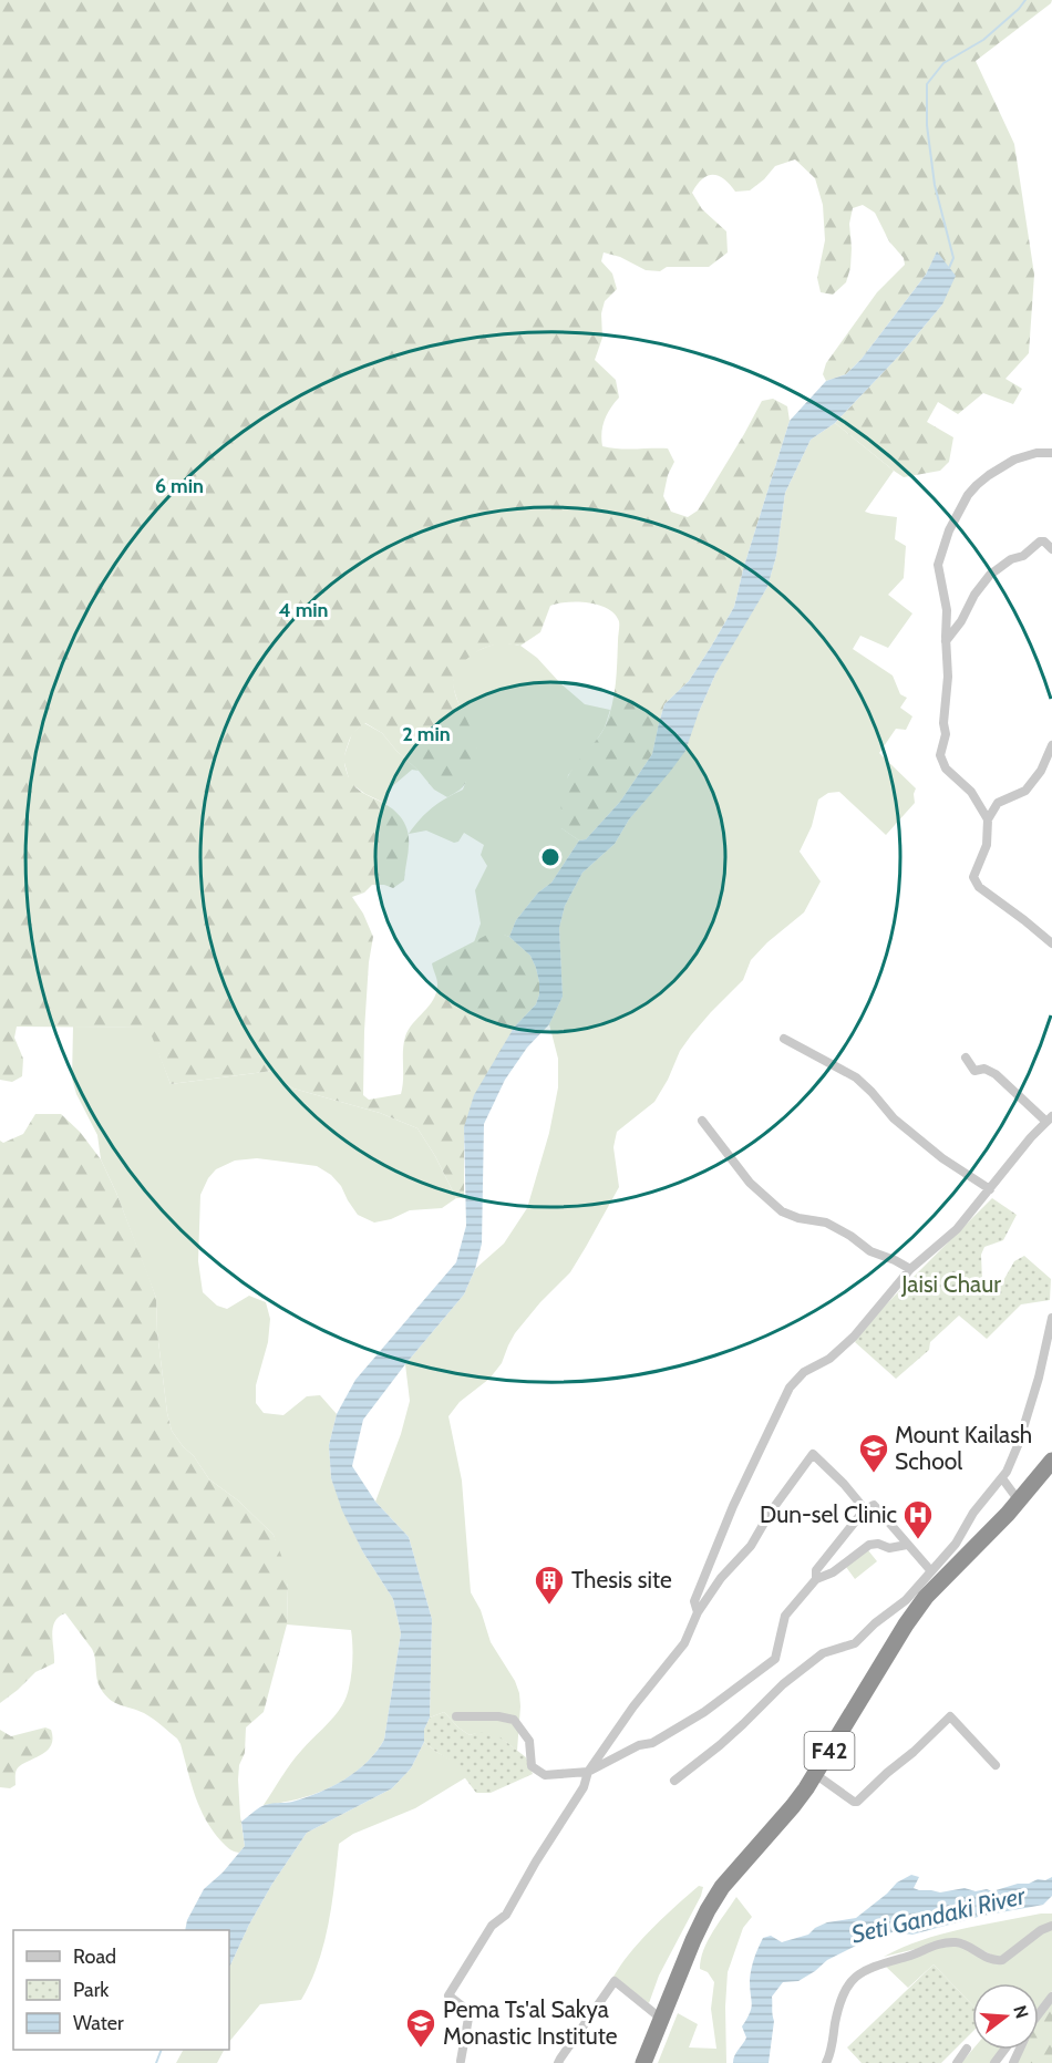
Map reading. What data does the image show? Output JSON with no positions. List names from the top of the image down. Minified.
{"streets":{"highway":["F42"]},"water":["Seti Gandaki River"],"parks":["Jaisi Chaur"],"places":{"school or university":["Mount Kailash School","Pema Ts'al Sakya Monastic Institute"],"hospital":["Dun-sel Clinic"],"building":["Thesis site"]},"legend":["Road","Park","Water"],"north":"right","rings":["6 min","4 min","2 min"]}
